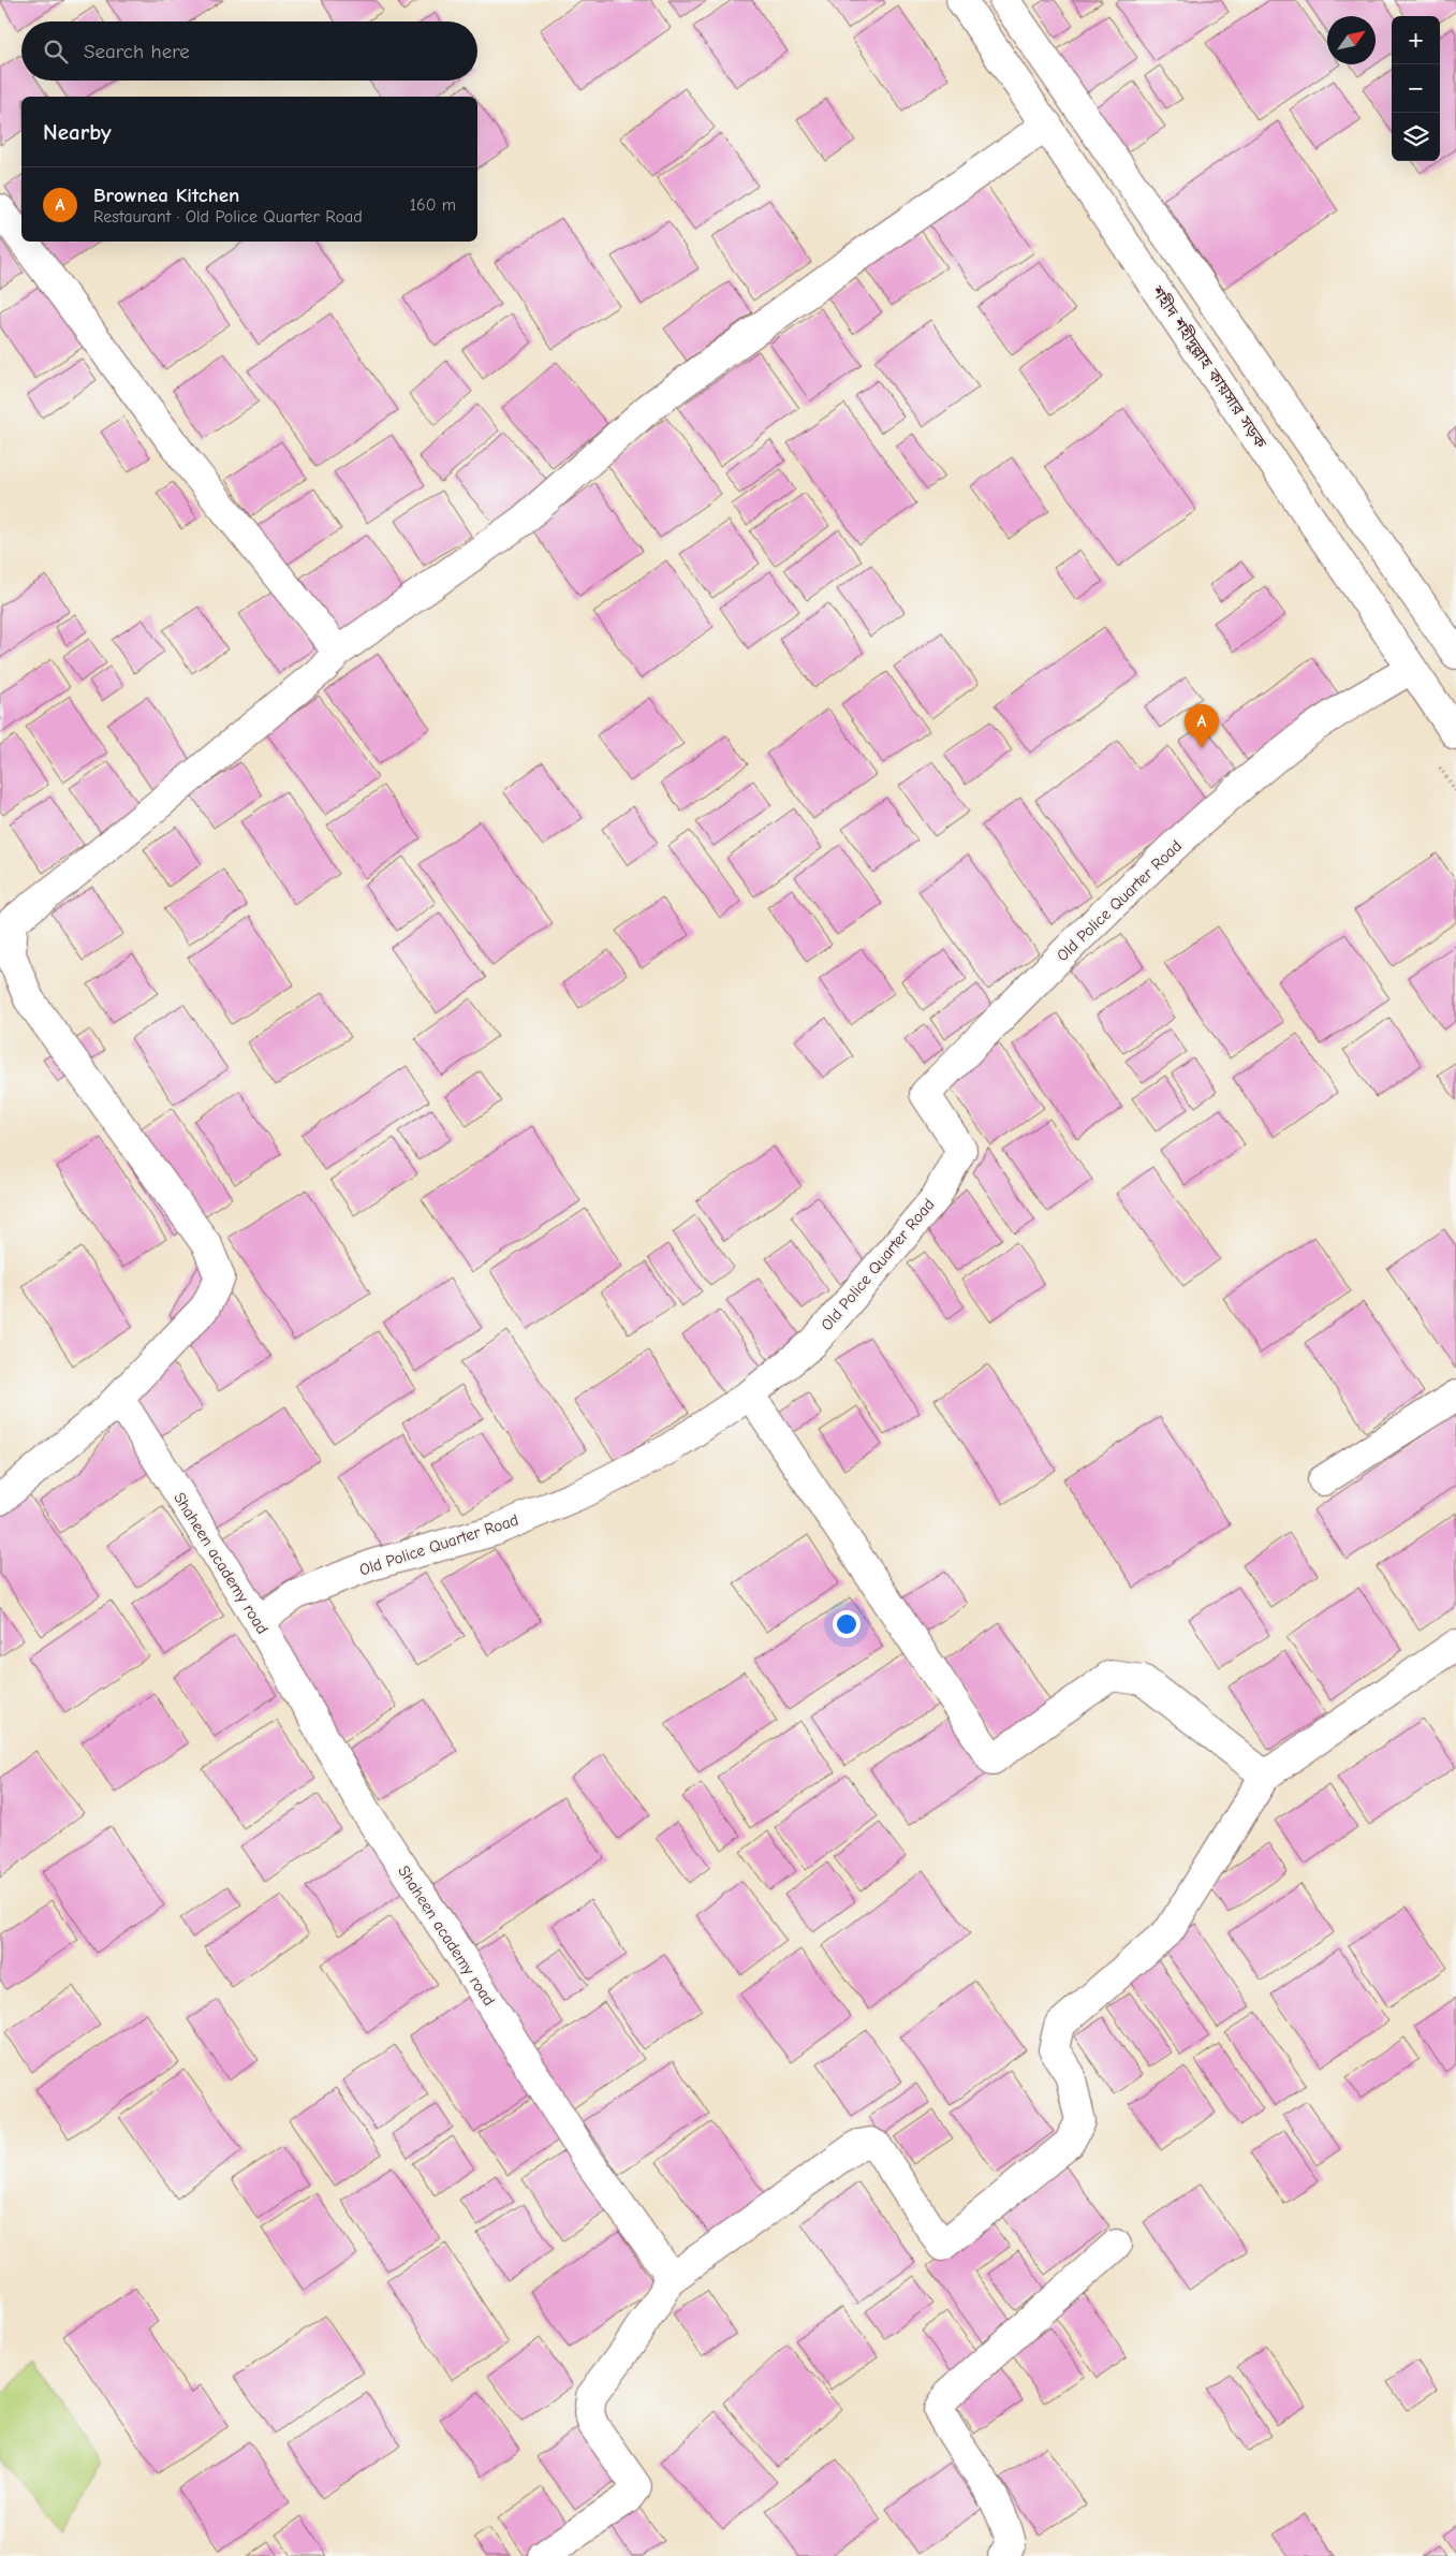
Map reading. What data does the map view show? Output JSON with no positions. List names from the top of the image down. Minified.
{"streets":{"street":["শহীদ শহীদুল্লাহ কায়সার সড়ক","Old Police Quarter Road","Shaheen academy road"]},"crossings":[["শহীদ শহীদুল্লাহ কায়সার সড়ক","Old Police Quarter Road"],["Old Police Quarter Road","Shaheen academy road"]],"north":"top right","page":{"map_buttons":["+","−"],"search":"Search here","heading":"Nearby","list":[{"mark":"A","name":"Brownea Kitchen","note":"Restaurant · Old Police Quarter Road","value":"160 m"}],"pins":"A"}}
